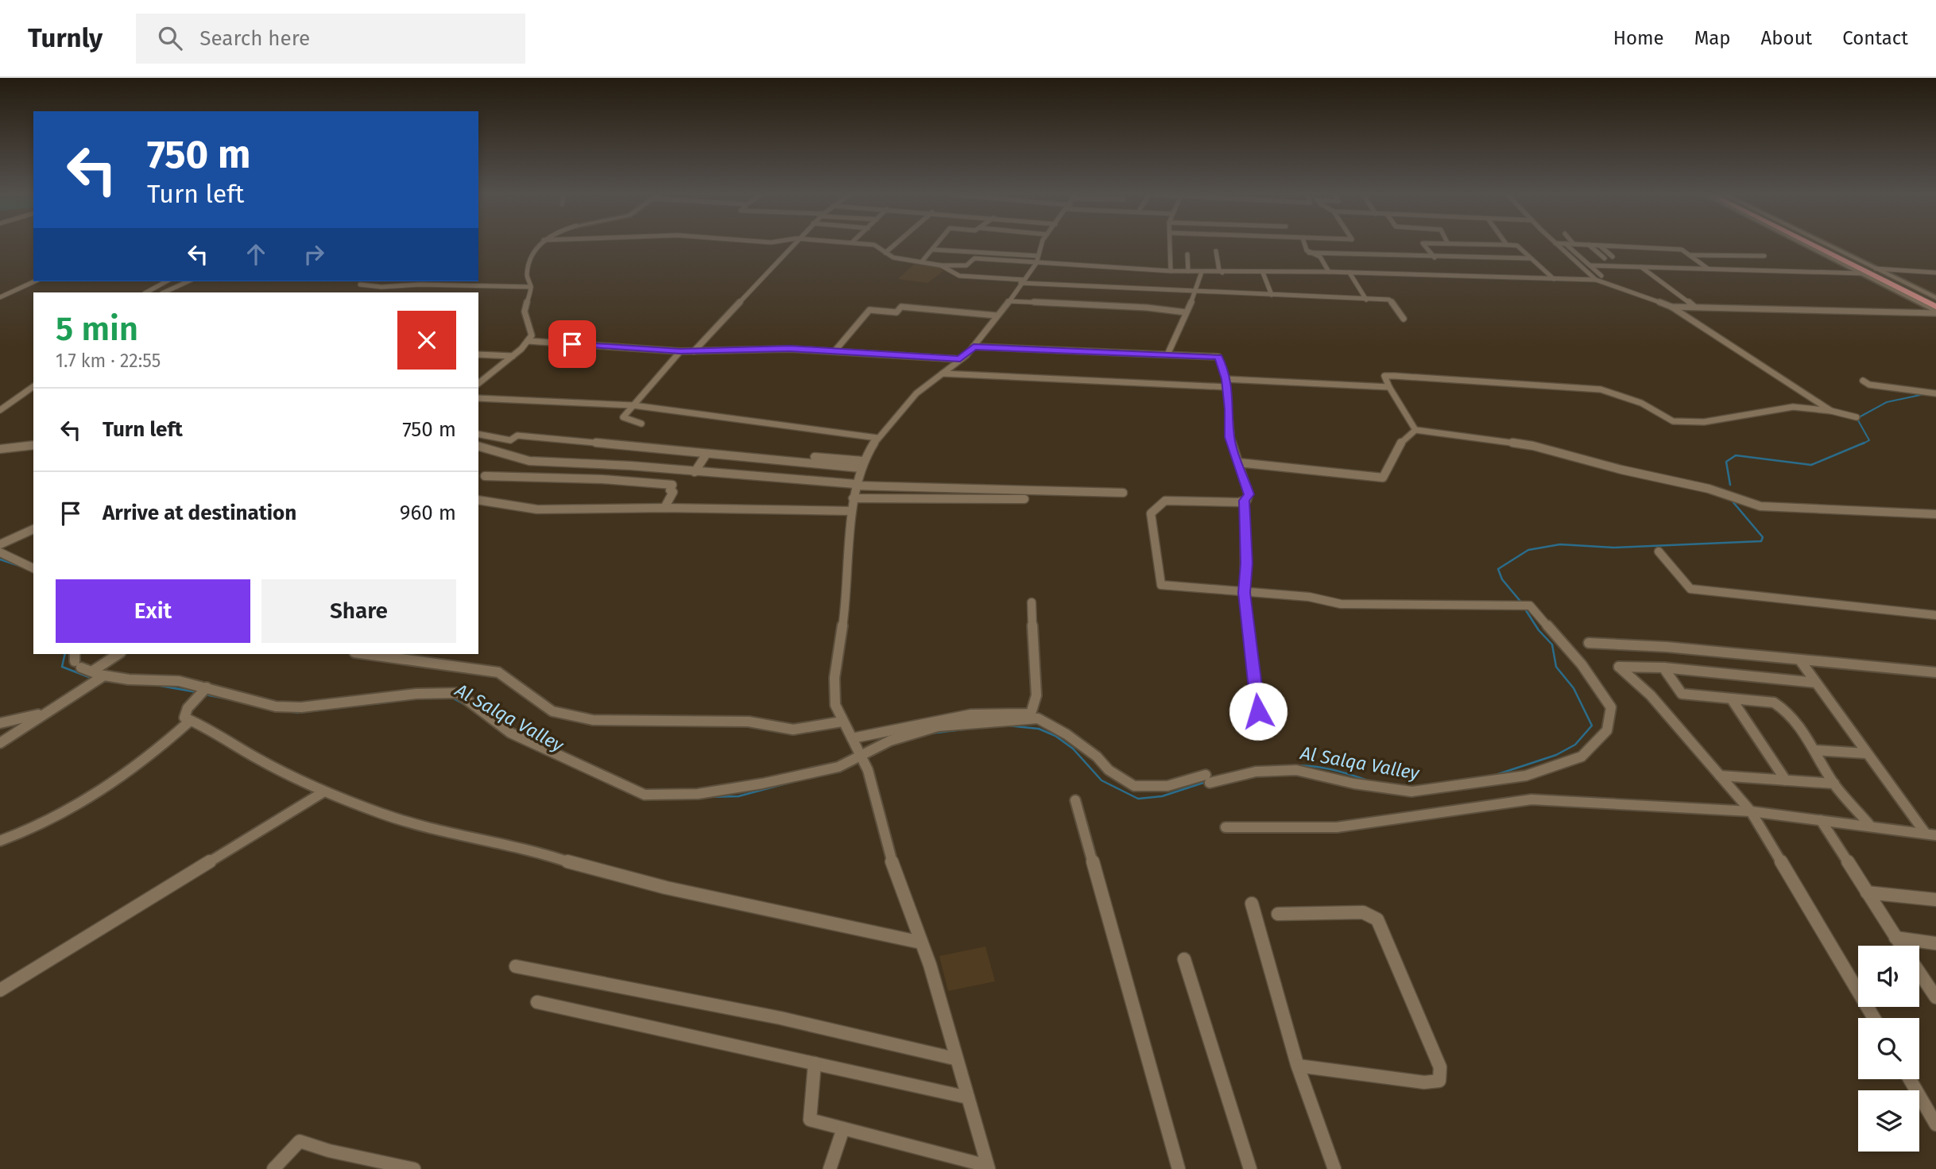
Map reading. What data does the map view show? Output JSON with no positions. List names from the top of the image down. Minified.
{"water":["Al Salqa Valley"],"page":{"header":"Turnly","search":"Search here","nav":["Home","Map","About","Contact"],"turn":["750 m","Turn left"],"heading":["5 min","1.7 km · 22:55"],"list":[{"name":"Turn left","value":"750 m"},{"name":"Arrive at destination","value":"960 m"}],"buttons":["Exit","Share"]}}
